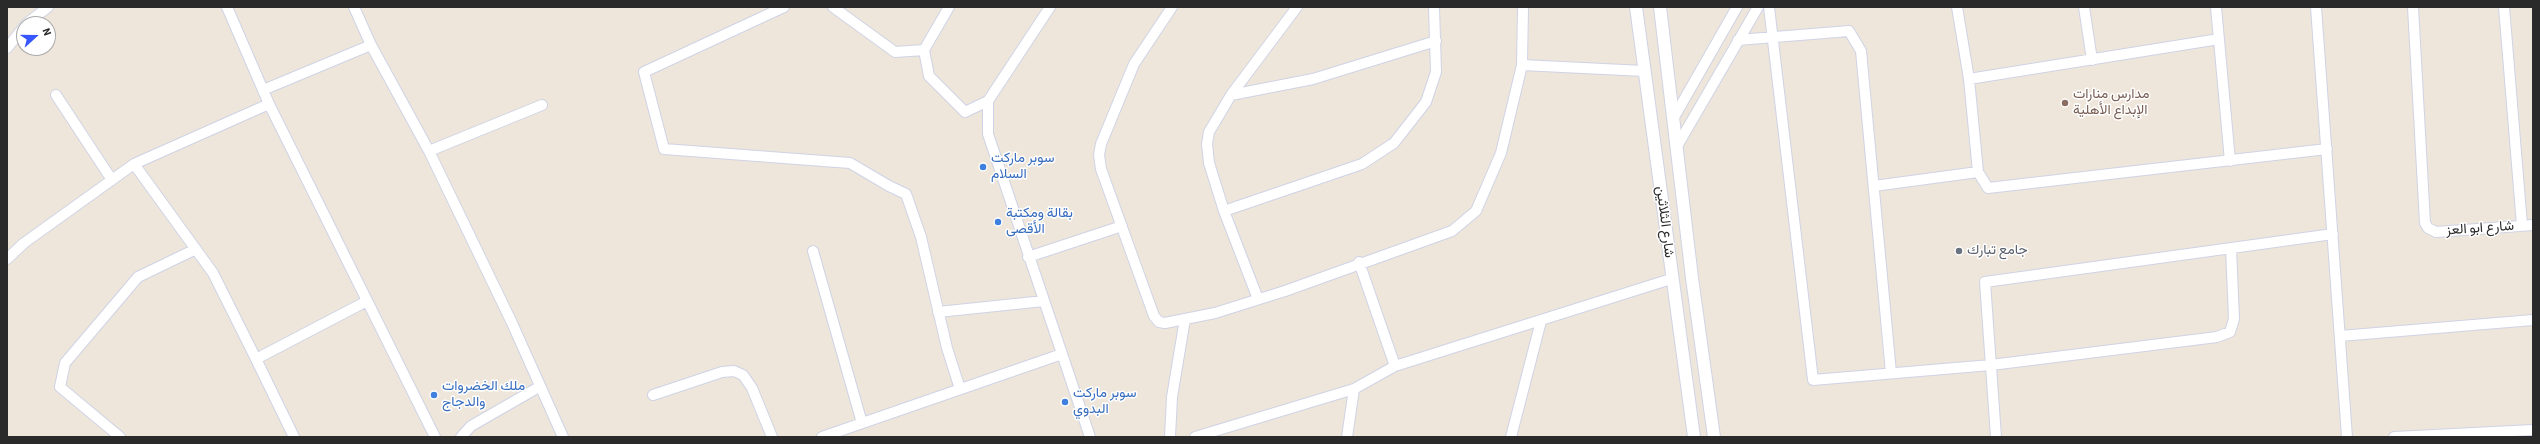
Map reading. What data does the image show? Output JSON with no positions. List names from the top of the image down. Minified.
{"streets":{"street":["شارع الثلاثين","شارع ابو العز"]},"places":["مدارس منارات الإبداع الأهلية","سوبر ماركت السلام","بقالة ومكتبة الأقصى","جامع تبارك","ملك الخضروات والدجاج","سوبر ماركت البدوي"],"north":"right"}
